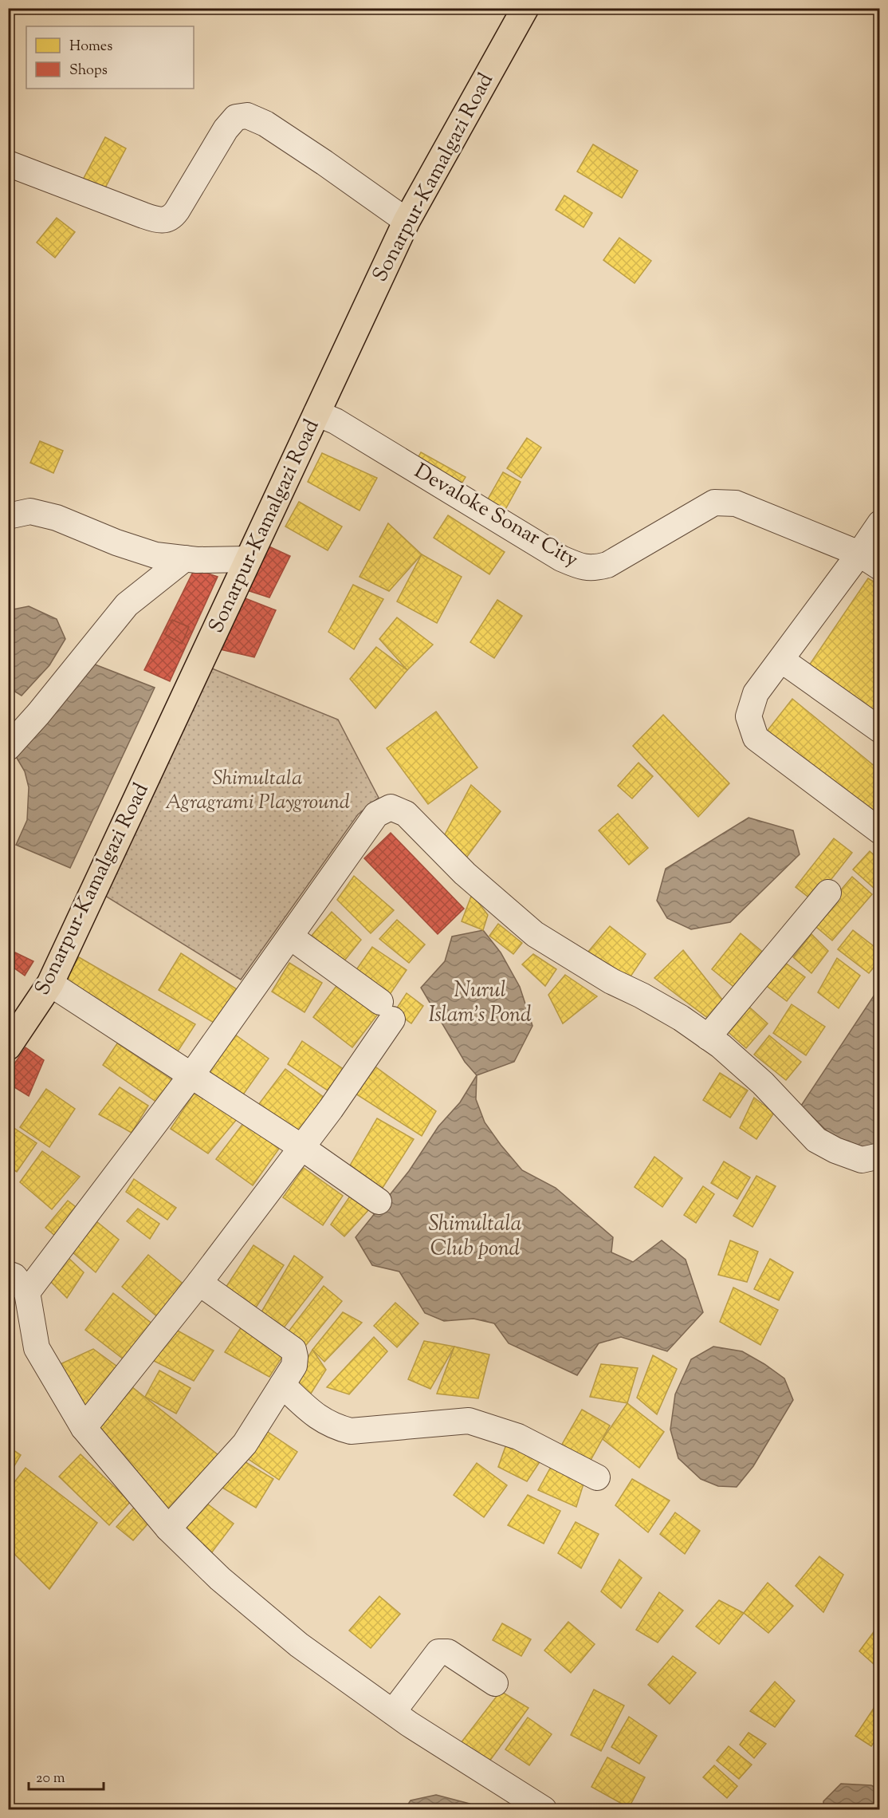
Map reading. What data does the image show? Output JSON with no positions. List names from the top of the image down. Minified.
{"streets":{"main road":["Sonarpur-Kamalgazi Road"],"street":["Devaloke Sonar City"]},"crossings":[["Sonarpur-Kamalgazi Road","Devaloke Sonar City"]],"water":["Nurul Islam's Pond","Shimultala Club pond"],"parks":["Shimultala Agragrami Playground"],"legend":["Homes","Shops"],"scale_bar":"20 m"}
